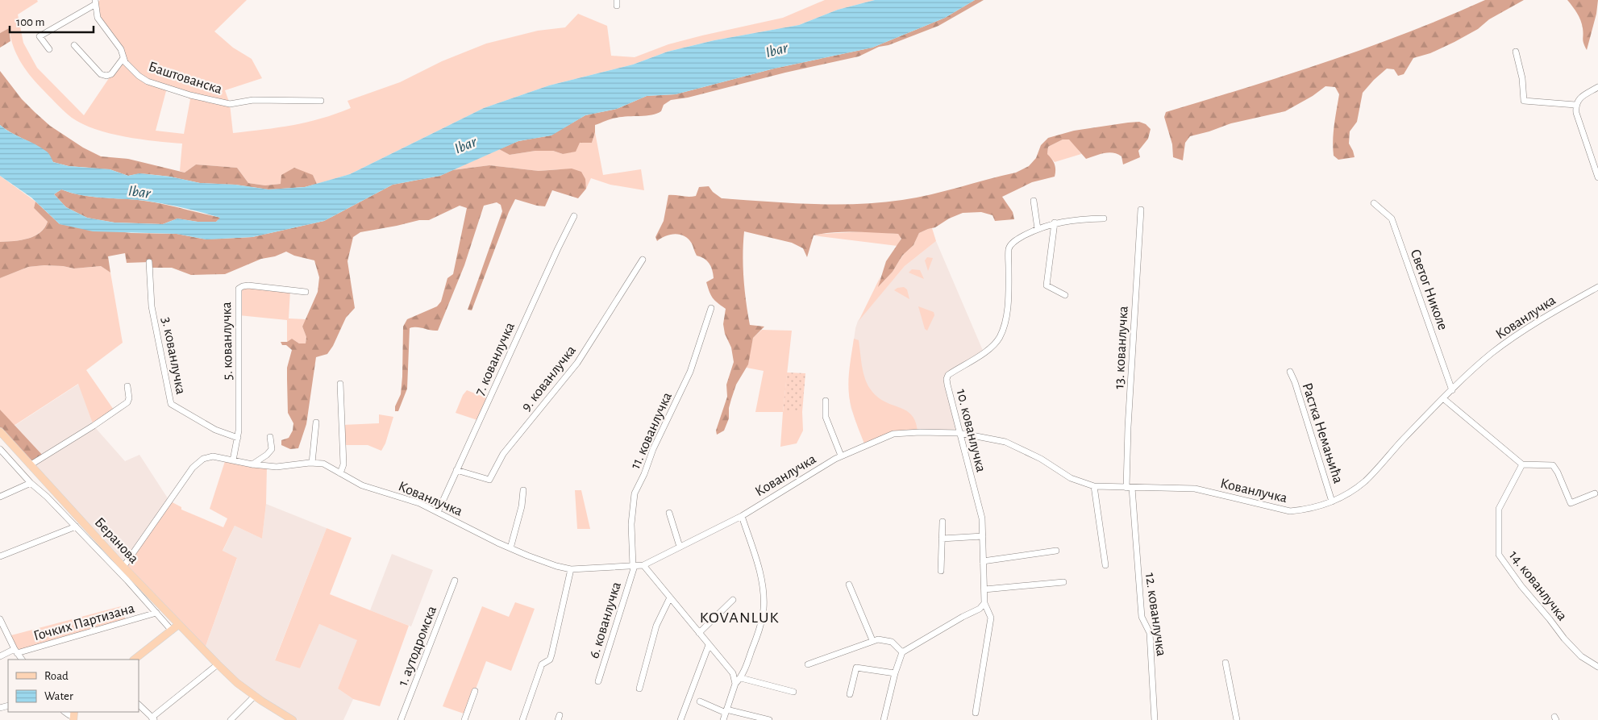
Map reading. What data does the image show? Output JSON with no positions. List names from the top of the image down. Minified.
{"streets":{"main road":["Беранова"],"street":["Баштованска","Светог Николе","Кованлучка","5. кованлучка","13. кованлучка","3. кованлучка","7. кованлучка","9. кованлучка","11. кованлучка","10. кованлучка","Растка Немањића","14. кованлучка","12. кованлучка","6. кованлучка","Гочких Партизана","1. аутодромска"]},"crossings":[["Светог Николе","Кованлучка"],["Кованлучка","5. кованлучка"],["Кованлучка","13. кованлучка"],["Кованлучка","7. кованлучка"],["Кованлучка","11. кованлучка"],["Кованлучка","10. кованлучка"],["Кованлучка","Растка Немањића"],["Кованлучка","Беранова"],["Кованлучка","12. кованлучка"],["Кованлучка","6. кованлучка"],["5. кованлучка","3. кованлучка"],["13. кованлучка","12. кованлучка"],["7. кованлучка","9. кованлучка"],["11. кованлучка","6. кованлучка"],["Беранова","Гочких Партизана"]],"districts":["KOVANLUK"],"water":["Ibar"],"legend":["Road","Water"],"scale_bar":"100 m"}
